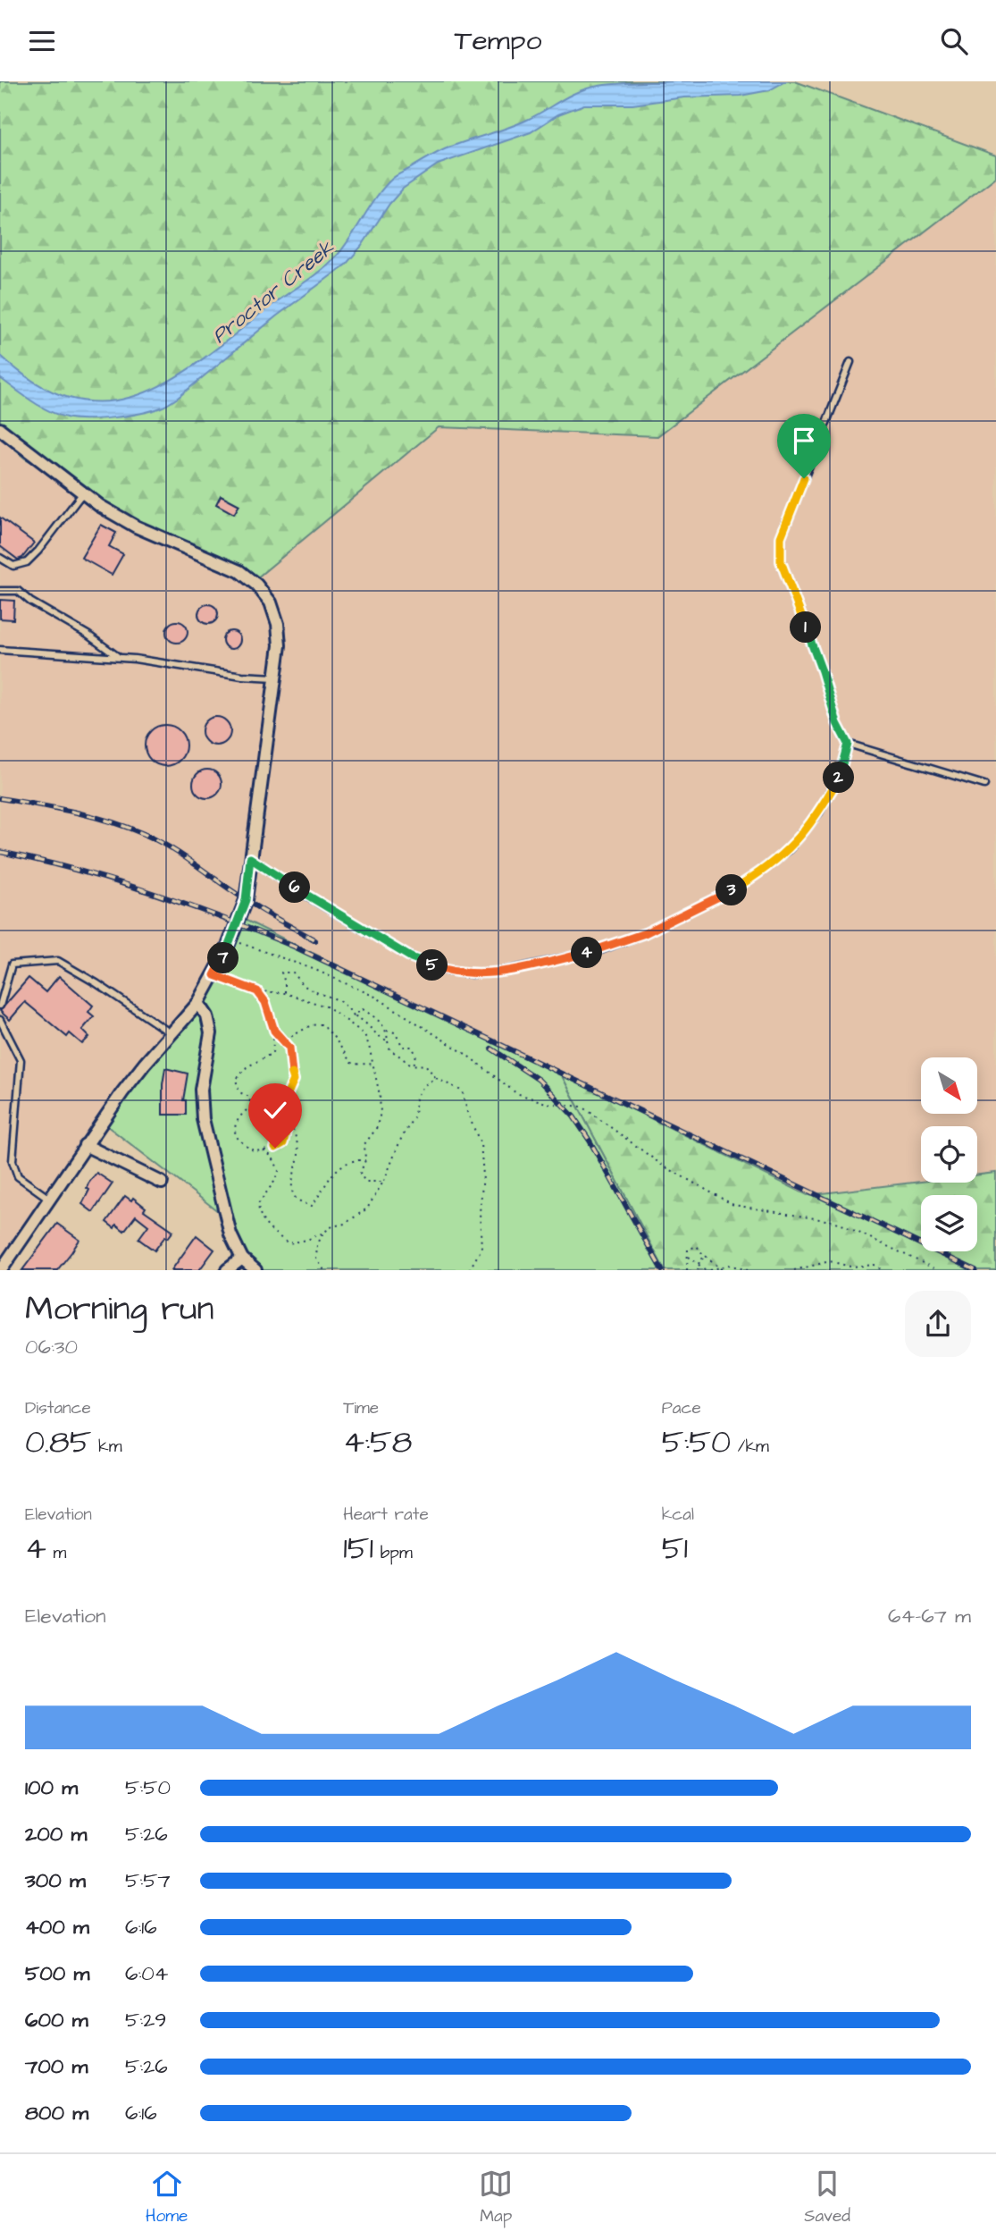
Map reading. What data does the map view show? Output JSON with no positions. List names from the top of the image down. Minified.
{"water":["Proctor Creek"],"north":"bottom right","page":{"header":"Tempo","pins":["1","2","6","3","4","7","5"],"heading":["Morning run","06:30"],"stats":[["Distance","0.85 km"],["Time","4:58"],["Pace","5:50 /km"],["Elevation","4 m"],["Heart rate","151 bpm"],["kcal","51"]],"chart":["Elevation","64–67 m"],"list":[{"name":"100 m","note":"5:50"},{"name":"200 m","note":"5:26"},{"name":"300 m","note":"5:57"},{"name":"400 m","note":"6:16"},{"name":"500 m","note":"6:04"},{"name":"600 m","note":"5:29"},{"name":"700 m","note":"5:26"},{"name":"800 m","note":"6:16"}],"tabs":["Home","Map","Saved"]}}
